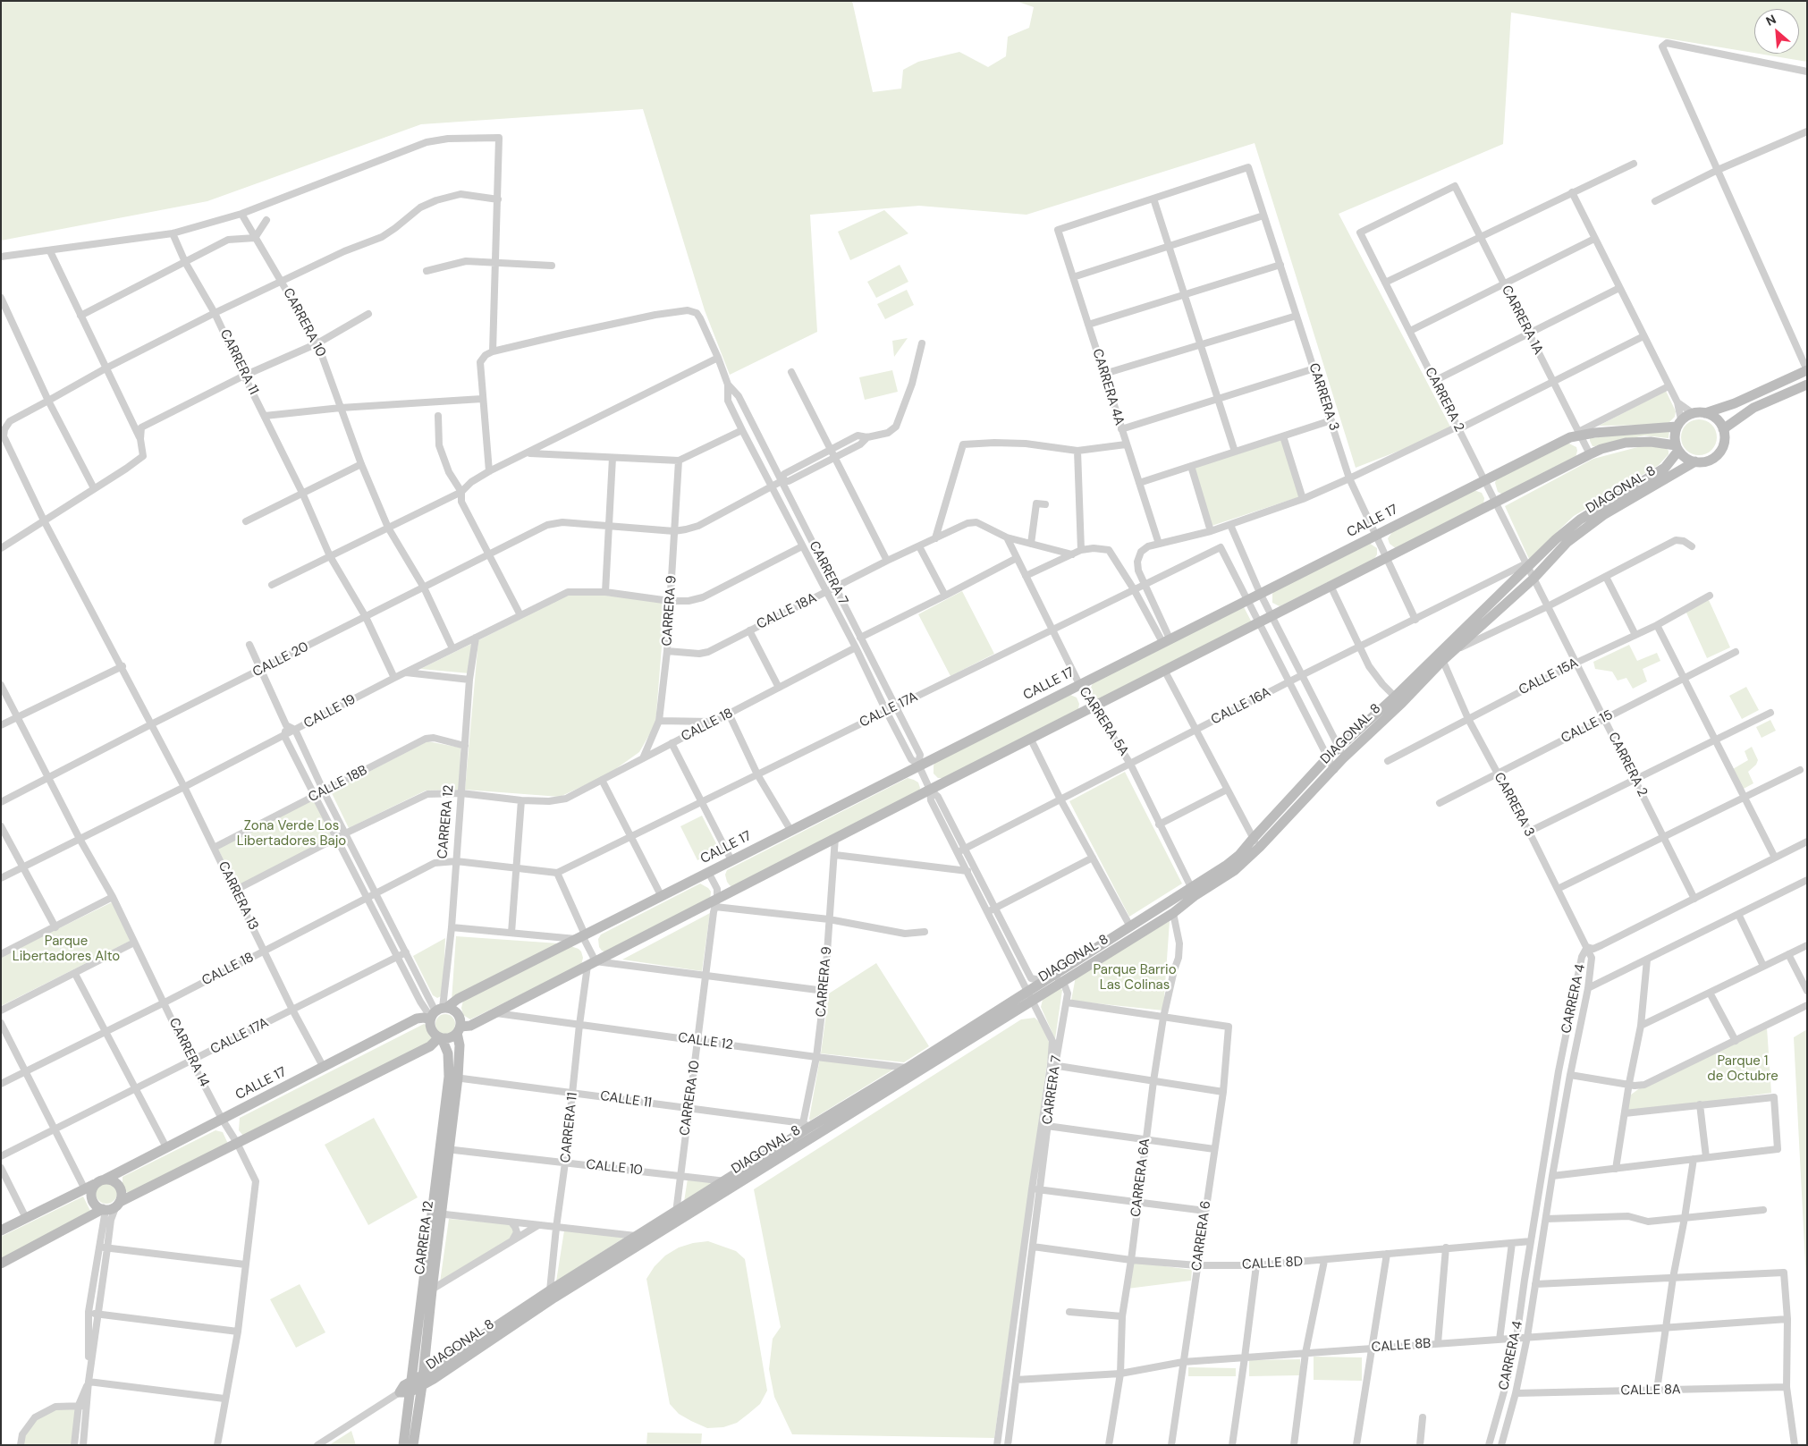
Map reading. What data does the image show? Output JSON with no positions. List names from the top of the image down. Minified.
{"streets":{"street":["CARRERA 1A","CARRERA 10","CARRERA 11","CARRERA 4A","CARRERA 3","CARRERA 2","DIAGONAL 8","CALLE 17","CARRERA 7","CARRERA 9","CALLE 18A","CALLE 20","CALLE 15A","CALLE 16A","CALLE 17A","CALLE 19","CARRERA 5A","CALLE 18","CALLE 15","CALLE 18B","CARRERA 12","CARRERA 13","CARRERA 4","CALLE 12","CARRERA 14","CALLE 11","CALLE 10","CARRERA 6A","CARRERA 6","CALLE 8D","CALLE 8B","CALLE 8A"]},"crossings":[["CARRERA 1A","CARRERA 2"],["CARRERA 1A","CALLE 17"],["CARRERA 10","DIAGONAL 8"],["CARRERA 10","CALLE 17"],["CARRERA 10","CALLE 20"],["CARRERA 10","CALLE 19"],["CARRERA 10","CARRERA 13"],["CARRERA 10","CALLE 12"],["CARRERA 10","CALLE 11"],["CARRERA 10","CALLE 10"],["CARRERA 11","DIAGONAL 8"],["CARRERA 11","CALLE 20"],["CARRERA 11","CARRERA 13"],["CARRERA 11","CALLE 12"],["CARRERA 11","CALLE 11"],["CARRERA 11","CALLE 10"],["CARRERA 4A","CARRERA 3"],["CARRERA 3","DIAGONAL 8"],["CARRERA 3","CALLE 17"],["CARRERA 3","CALLE 15A"],["CARRERA 3","CALLE 16A"],["CARRERA 3","CALLE 15"],["CARRERA 3","CARRERA 4"],["CARRERA 2","DIAGONAL 8"],["CARRERA 2","CALLE 17"],["CARRERA 2","CALLE 15A"],["CARRERA 2","CALLE 16A"],["CARRERA 2","CALLE 15"],["DIAGONAL 8","CALLE 17"],["DIAGONAL 8","CARRERA 7"],["DIAGONAL 8","CARRERA 9"],["DIAGONAL 8","CALLE 16A"],["DIAGONAL 8","CARRERA 5A"],["DIAGONAL 8","CARRERA 12"],["DIAGONAL 8","CALLE 12"],["DIAGONAL 8","CALLE 11"],["DIAGONAL 8","CALLE 10"],["DIAGONAL 8","CARRERA 6A"],["CALLE 17","CARRERA 7"],["CALLE 17","CALLE 17A"],["CALLE 17","CARRERA 5A"],["CALLE 17","CARRERA 12"],["CALLE 17","CARRERA 13"],["CALLE 17","CARRERA 14"],["CARRERA 7","CALLE 18A"],["CARRERA 7","CALLE 16A"],["CARRERA 7","CALLE 17A"],["CARRERA 7","CALLE 18"],["CARRERA 7","CALLE 8D"],["CARRERA 7","CALLE 8B"],["CARRERA 9","CALLE 18A"],["CARRERA 9","CALLE 19"],["CARRERA 9","CALLE 18"],["CARRERA 9","CALLE 12"],["CARRERA 9","CALLE 11"],["CALLE 18A","CARRERA 5A"],["CALLE 20","CARRERA 13"],["CALLE 20","CARRERA 14"],["CALLE 16A","CARRERA 5A"],["CALLE 17A","CARRERA 5A"],["CALLE 17A","CALLE 18"],["CALLE 17A","CARRERA 13"],["CALLE 17A","CARRERA 14"],["CALLE 19","CARRERA 12"],["CALLE 19","CARRERA 13"],["CALLE 19","CARRERA 14"],["CALLE 18","CARRERA 12"],["CALLE 18","CARRERA 13"],["CALLE 18","CARRERA 14"],["CALLE 18B","CARRERA 12"],["CALLE 18B","CARRERA 13"],["CARRERA 12","CALLE 11"],["CARRERA 12","CALLE 10"],["CARRERA 4","CALLE 8D"],["CARRERA 4","CALLE 8B"],["CARRERA 4","CALLE 8A"],["CARRERA 6A","CARRERA 6"],["CARRERA 6A","CALLE 8D"],["CARRERA 6A","CALLE 8B"],["CARRERA 6","CALLE 8D"],["CARRERA 6","CALLE 8B"]],"parks":["Zona Verde Los Libertadores Bajo","Parque Libertadores Alto","Parque Barrio Las Colinas","Parque 1 de Octubre"],"north":"top left"}
